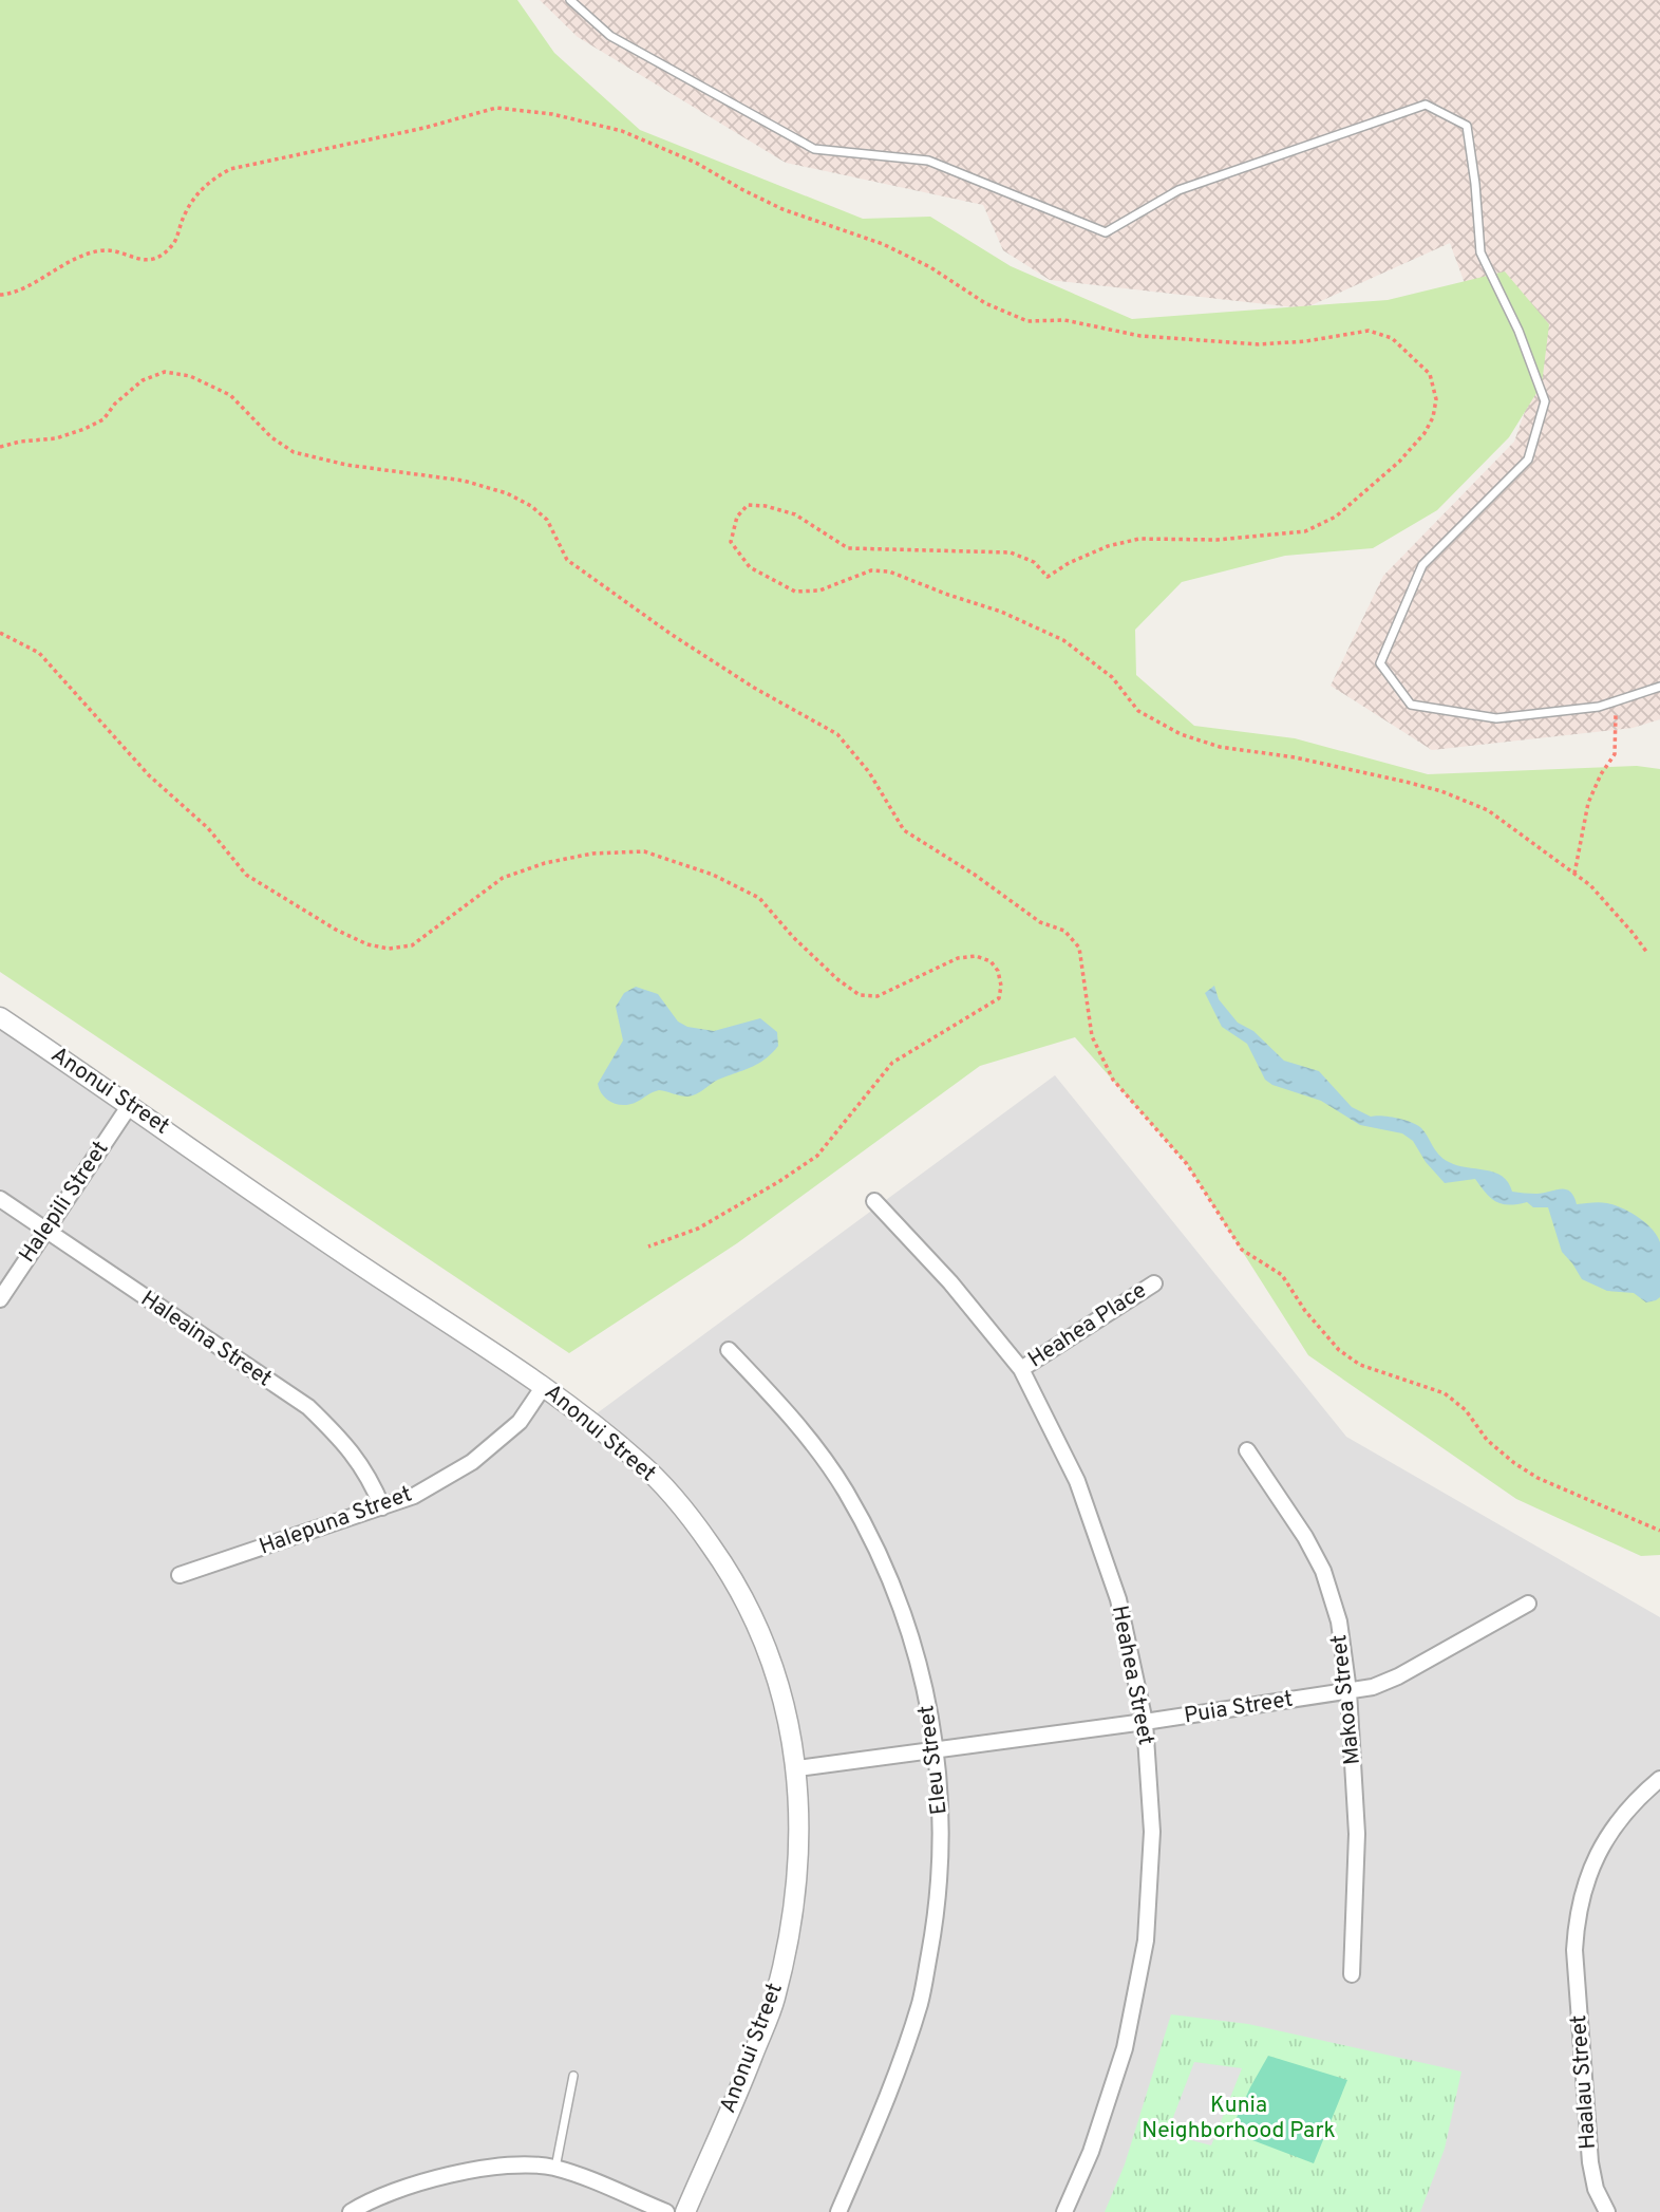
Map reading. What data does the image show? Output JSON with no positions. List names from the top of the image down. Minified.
{"streets":{"street":["Anonui Street","Halepili Street","Heahea Place","Haleaina Street","Halepuna Street","Heahea Street","Makoa Street","Puia Street","Eleu Street","Haalau Street"]},"crossings":[["Anonui Street","Halepili Street"],["Anonui Street","Halepuna Street"],["Anonui Street","Puia Street"],["Halepili Street","Haleaina Street"],["Heahea Place","Heahea Street"],["Haleaina Street","Halepuna Street"],["Heahea Street","Puia Street"],["Makoa Street","Puia Street"],["Puia Street","Eleu Street"]],"parks":["Kunia Neighborhood Park"]}
